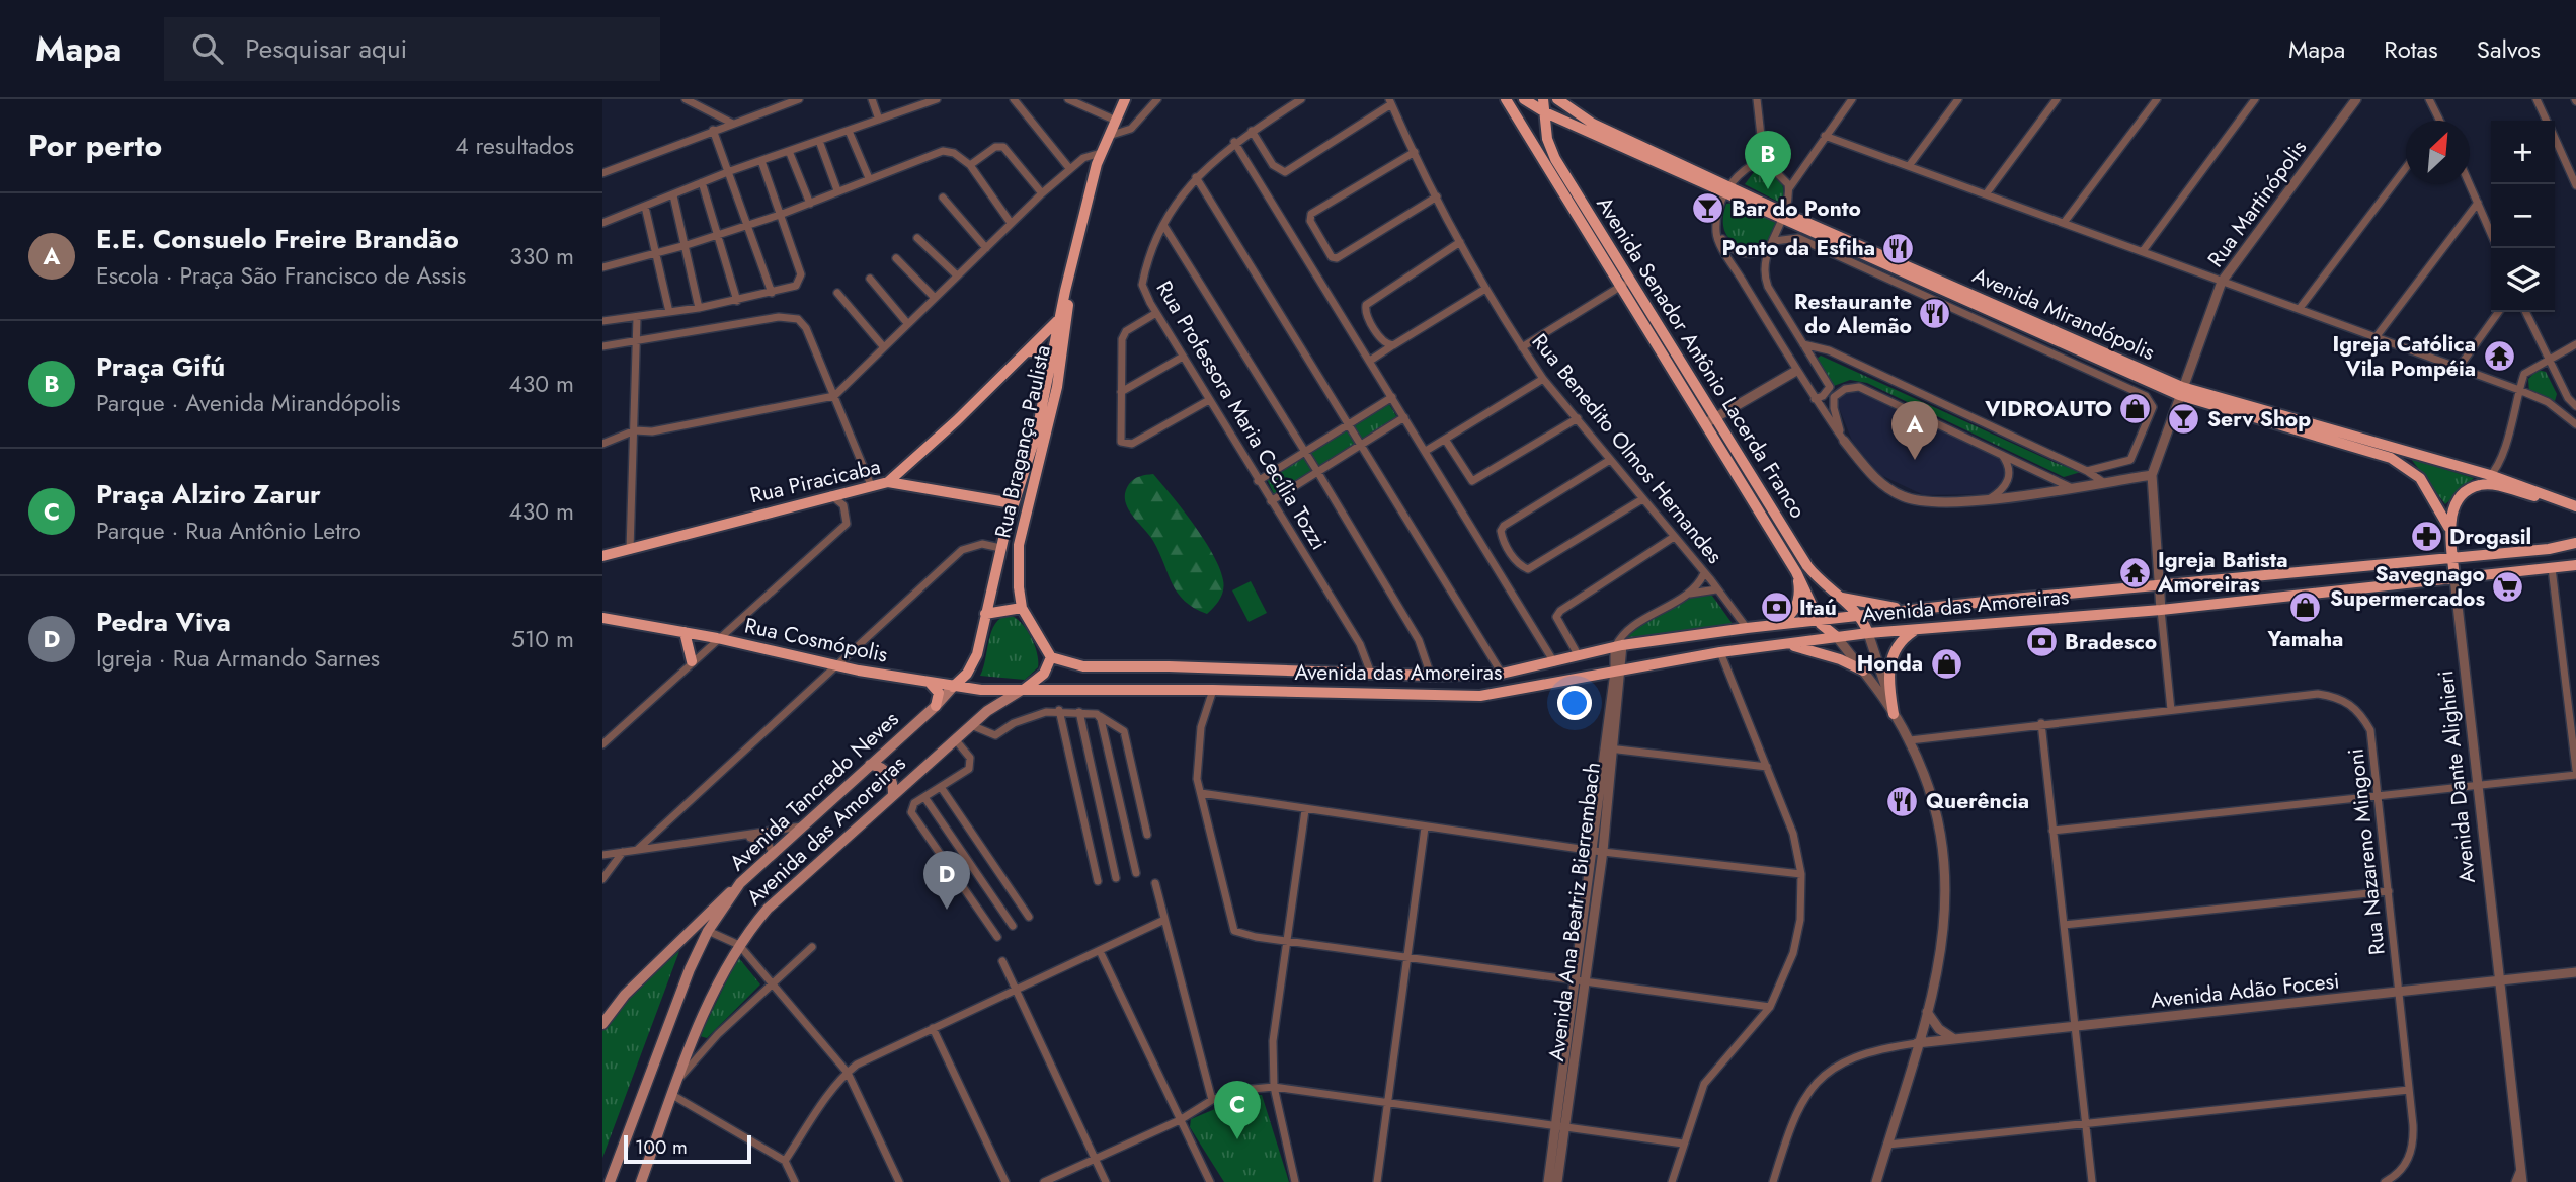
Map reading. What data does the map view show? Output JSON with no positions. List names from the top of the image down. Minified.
{"streets":{"main road":["Avenida Mirandópolis","Avenida Senador Antônio Lacerda Franco","Rua Bragança Paulista","Rua Piracicaba","Avenida das Amoreiras","Rua Cosmópolis","Avenida Dante Alighieri","Avenida Tancredo Neves"],"street":["Rua Martinópolis","Rua Professora Maria Cecília Tozzi","Rua Benedito Olmos Hernandes","Rua Nazareno Mingoni","Avenida Ana Beatriz Bierrembach","Avenida Adão Focesi"]},"crossings":[["Rua Martinópolis","Avenida Mirandópolis"],["Rua Martinópolis","Avenida das Amoreiras"],["Rua Martinópolis","Rua Nazareno Mingoni"],["Avenida Mirandópolis","Avenida Senador Antônio Lacerda Franco"],["Avenida Mirandópolis","Avenida Dante Alighieri"],["Avenida Senador Antônio Lacerda Franco","Avenida das Amoreiras"],["Rua Professora Maria Cecília Tozzi","Avenida das Amoreiras"],["Rua Bragança Paulista","Rua Piracicaba"],["Rua Bragança Paulista","Avenida das Amoreiras"],["Rua Benedito Olmos Hernandes","Avenida das Amoreiras"],["Avenida das Amoreiras","Rua Cosmópolis"],["Avenida das Amoreiras","Avenida Dante Alighieri"],["Avenida das Amoreiras","Avenida Tancredo Neves"],["Avenida das Amoreiras","Avenida Ana Beatriz Bierrembach"],["Rua Cosmópolis","Avenida Tancredo Neves"],["Avenida Dante Alighieri","Avenida Adão Focesi"],["Rua Nazareno Mingoni","Avenida Adão Focesi"]],"places":{"bar":["Bar do Ponto","Serv Shop"],"restaurant":["Ponto da Esfiha","Restaurante do Alemão","Querência"],"temple":["Igreja Católica Vila Pompéia","Igreja Batista Amoreiras"],"shop":["VIDROAUTO","Yamaha","Honda"],"pharmacy":["Drogasil"],"supermarket":["Savegnago Supermercados"],"bank":["Itaú","Bradesco"]},"scale_bar":"100 m","north":"top right","page":{"header":"Mapa","search":"Pesquisar aqui","nav":["Mapa","Rotas","Salvos"],"heading":["Por perto","4 resultados"],"map_buttons":["+","−"],"pins":["B","A","D","C"],"list":[{"mark":"A","name":"E.E. Consuelo Freire Brandão","note":"Escola · Praça São Francisco de Assis","value":"330 m"},{"mark":"B","name":"Praça Gifú","note":"Parque · Avenida Mirandópolis","value":"430 m"},{"mark":"C","name":"Praça Alziro Zarur","note":"Parque · Rua Antônio Letro","value":"430 m"},{"mark":"D","name":"Pedra Viva","note":"Igreja · Rua Armando Sarnes","value":"510 m"}],"scale":"100 m"}}
